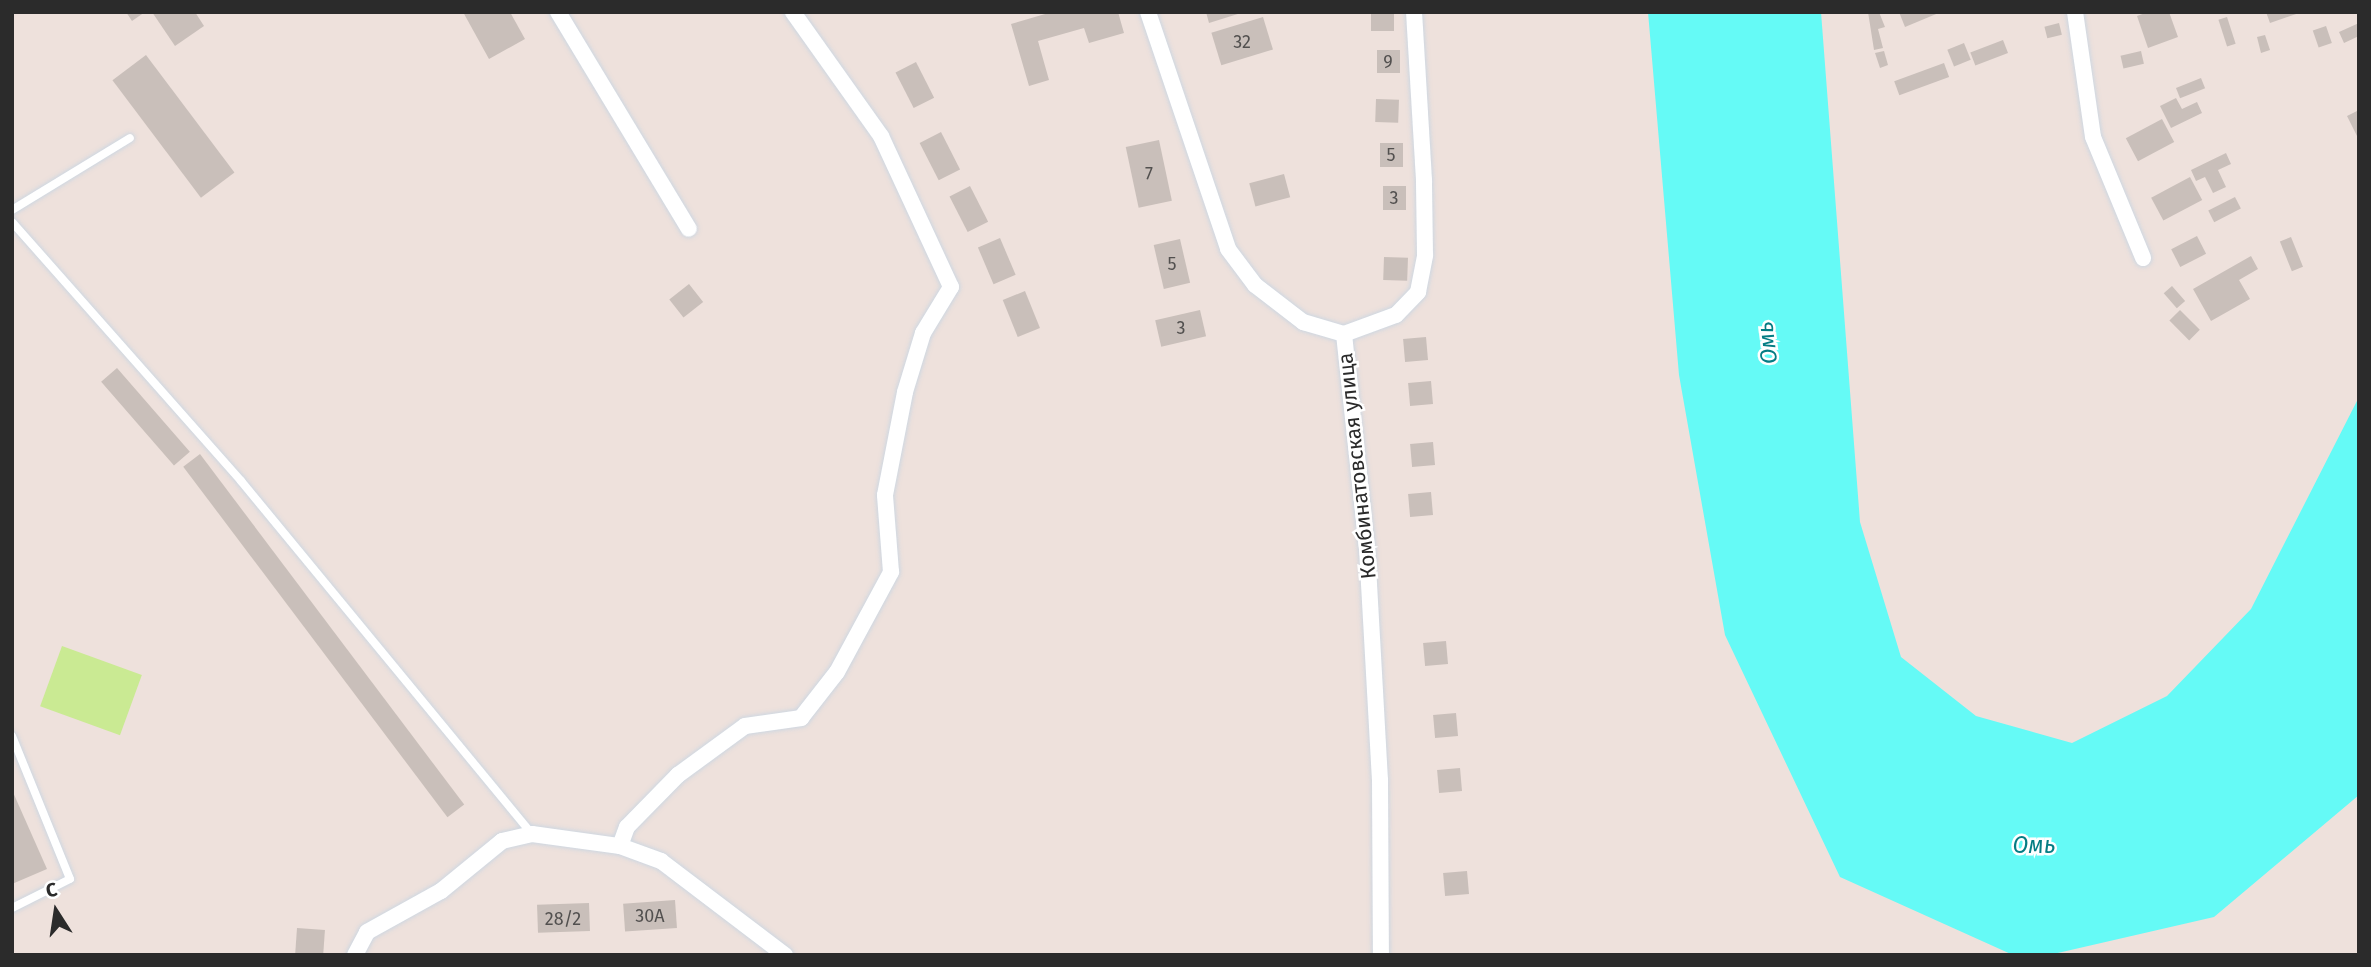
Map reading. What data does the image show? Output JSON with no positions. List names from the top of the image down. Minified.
{"streets":{"street":["Комбинатовская улица"]},"water":["Омь"],"house_numbers":["32","9","5","7","3","5","3","30А","28/2"],"north":"top"}
